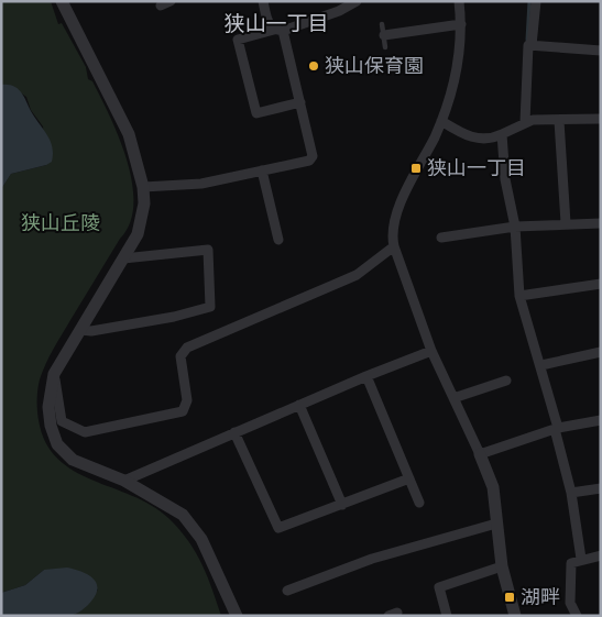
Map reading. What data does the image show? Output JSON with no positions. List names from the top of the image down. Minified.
{"districts":["狭山一丁目"],"parks":["狭山丘陵"],"places":{"other":["狭山保育園"],"transit":["狭山一丁目","湖畔"]}}
